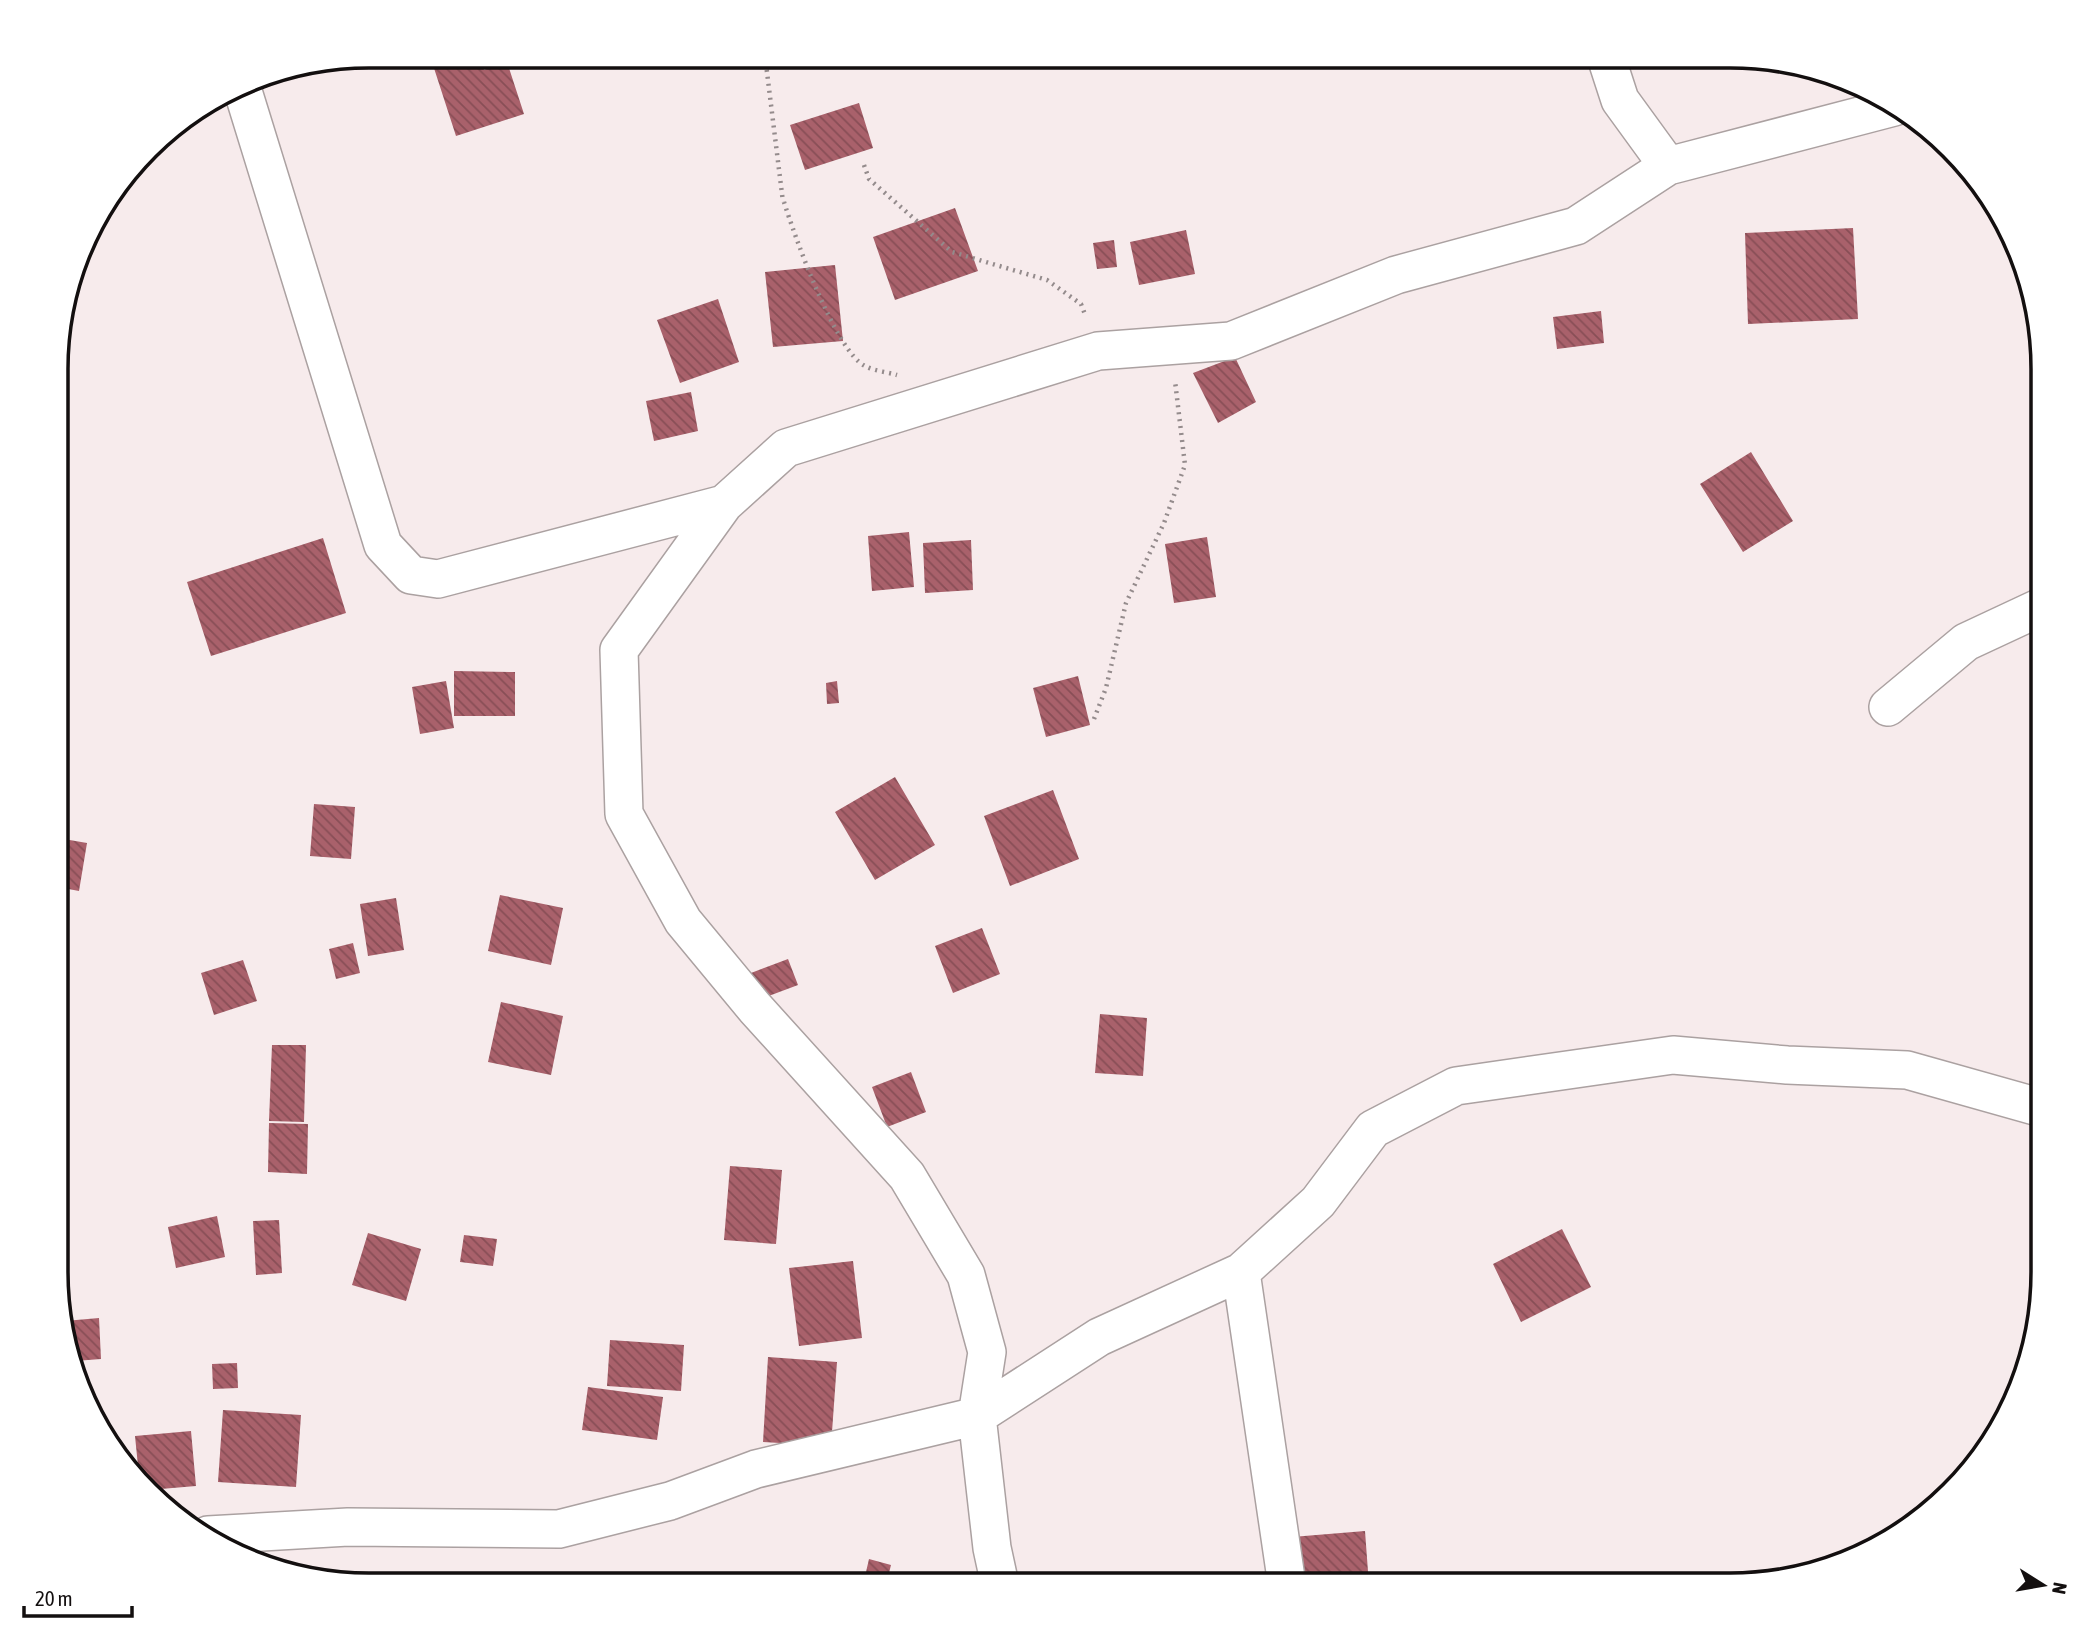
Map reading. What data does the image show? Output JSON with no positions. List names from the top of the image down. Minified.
{"scale_bar":"20 m","north":"right"}
